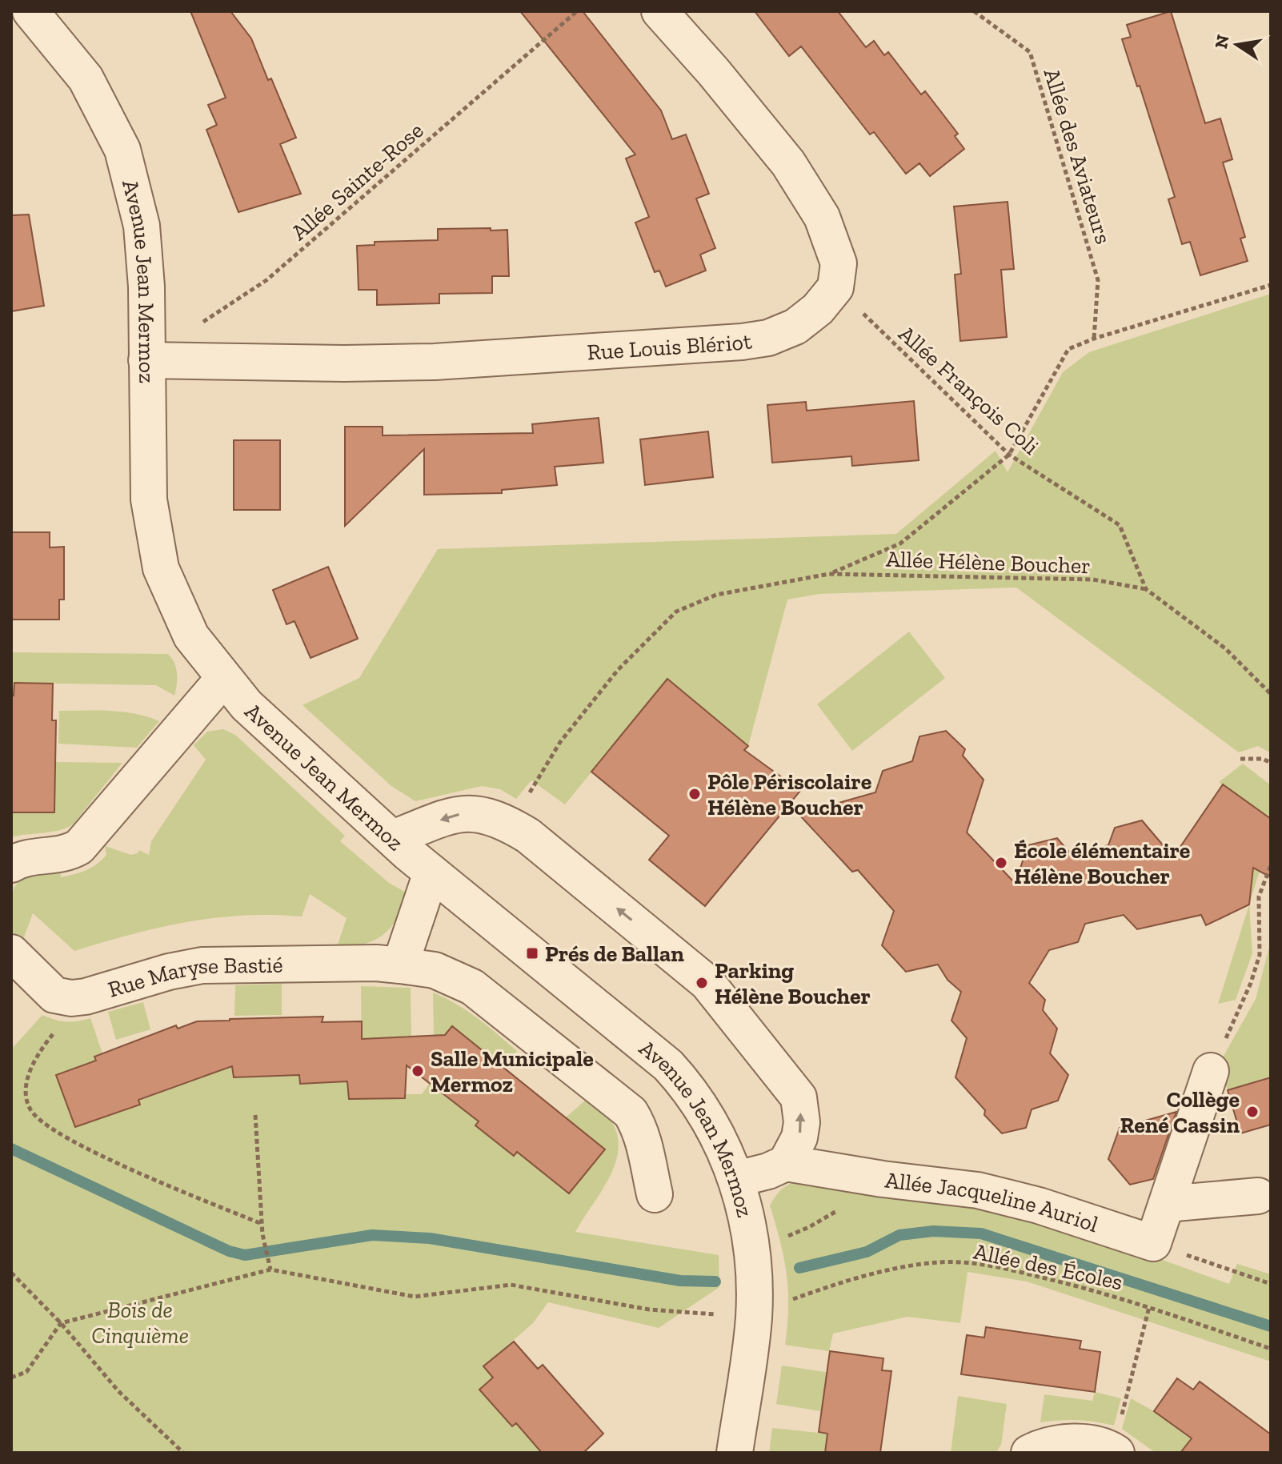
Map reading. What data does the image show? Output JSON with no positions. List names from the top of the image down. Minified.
{"streets":{"street":["Avenue Jean Mermoz","Rue Louis Blériot","Rue Maryse Bastié","Allée Jacqueline Auriol"],"path":["Allée des Aviateurs","Allée Sainte-Rose","Allée François Coli","Allée Hélène Boucher","Allée des Écoles"]},"crossings":[["Allée des Aviateurs","Allée Hélène Boucher"],["Avenue Jean Mermoz","Rue Louis Blériot"],["Avenue Jean Mermoz","Allée des Écoles"],["Rue Louis Blériot","Allée François Coli"],["Allée François Coli","Allée Hélène Boucher"]],"parks":["Bois de Cinquième"],"places":{"other":["Pôle Périscolaire Hélène Boucher","École élémentaire Hélène Boucher","Parking Hélène Boucher","Salle Municipale Mermoz","Collège René Cassin"],"transit":["Prés de Ballan"]},"north":"left"}
